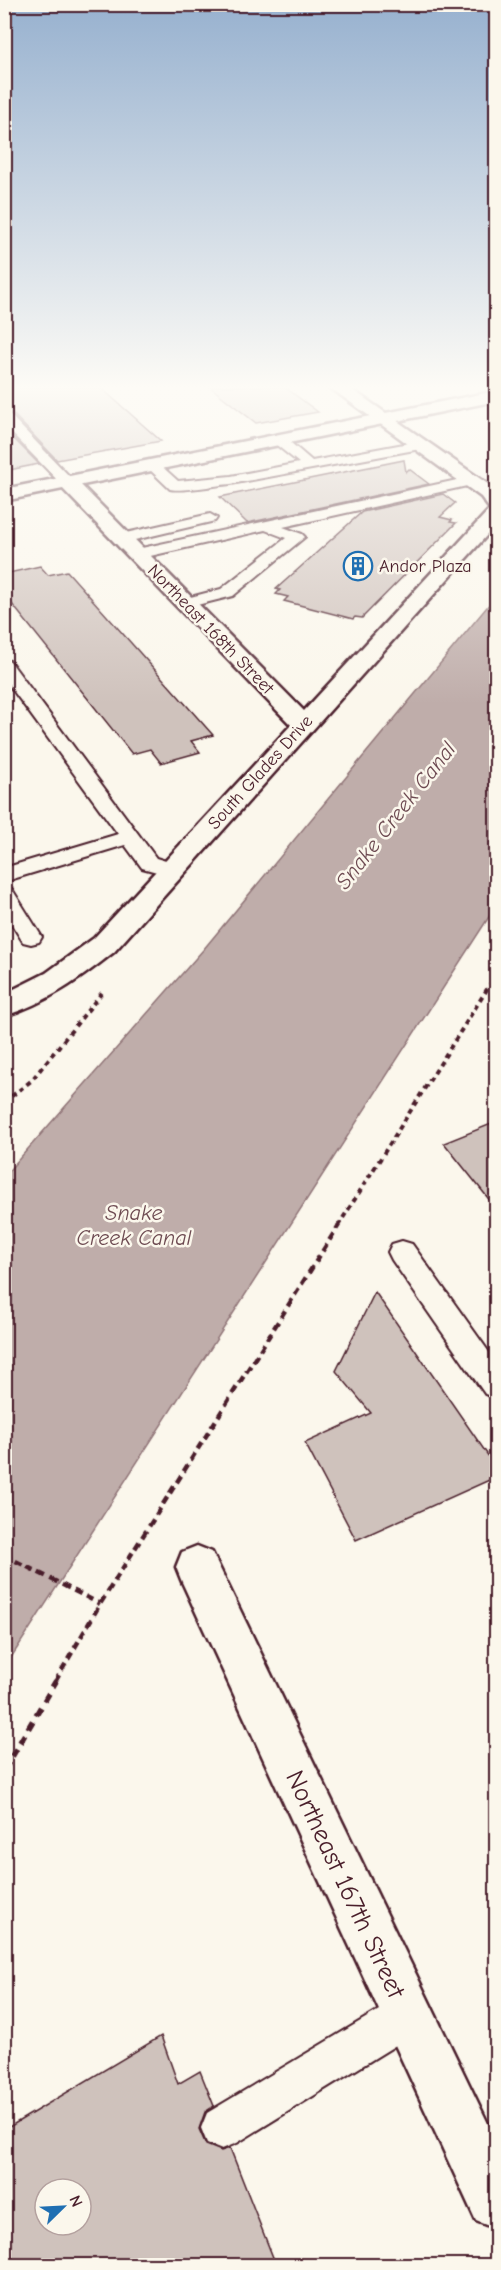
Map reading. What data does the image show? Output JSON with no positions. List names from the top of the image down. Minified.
{"streets":{"street":["Northeast 168th Street","South Glades Drive","Northeast 167th Street"]},"crossings":[["Northeast 168th Street","South Glades Drive"]],"water":["Snake Creek Canal"],"places":{"building":["Andor Plaza"]},"north":"top right"}
